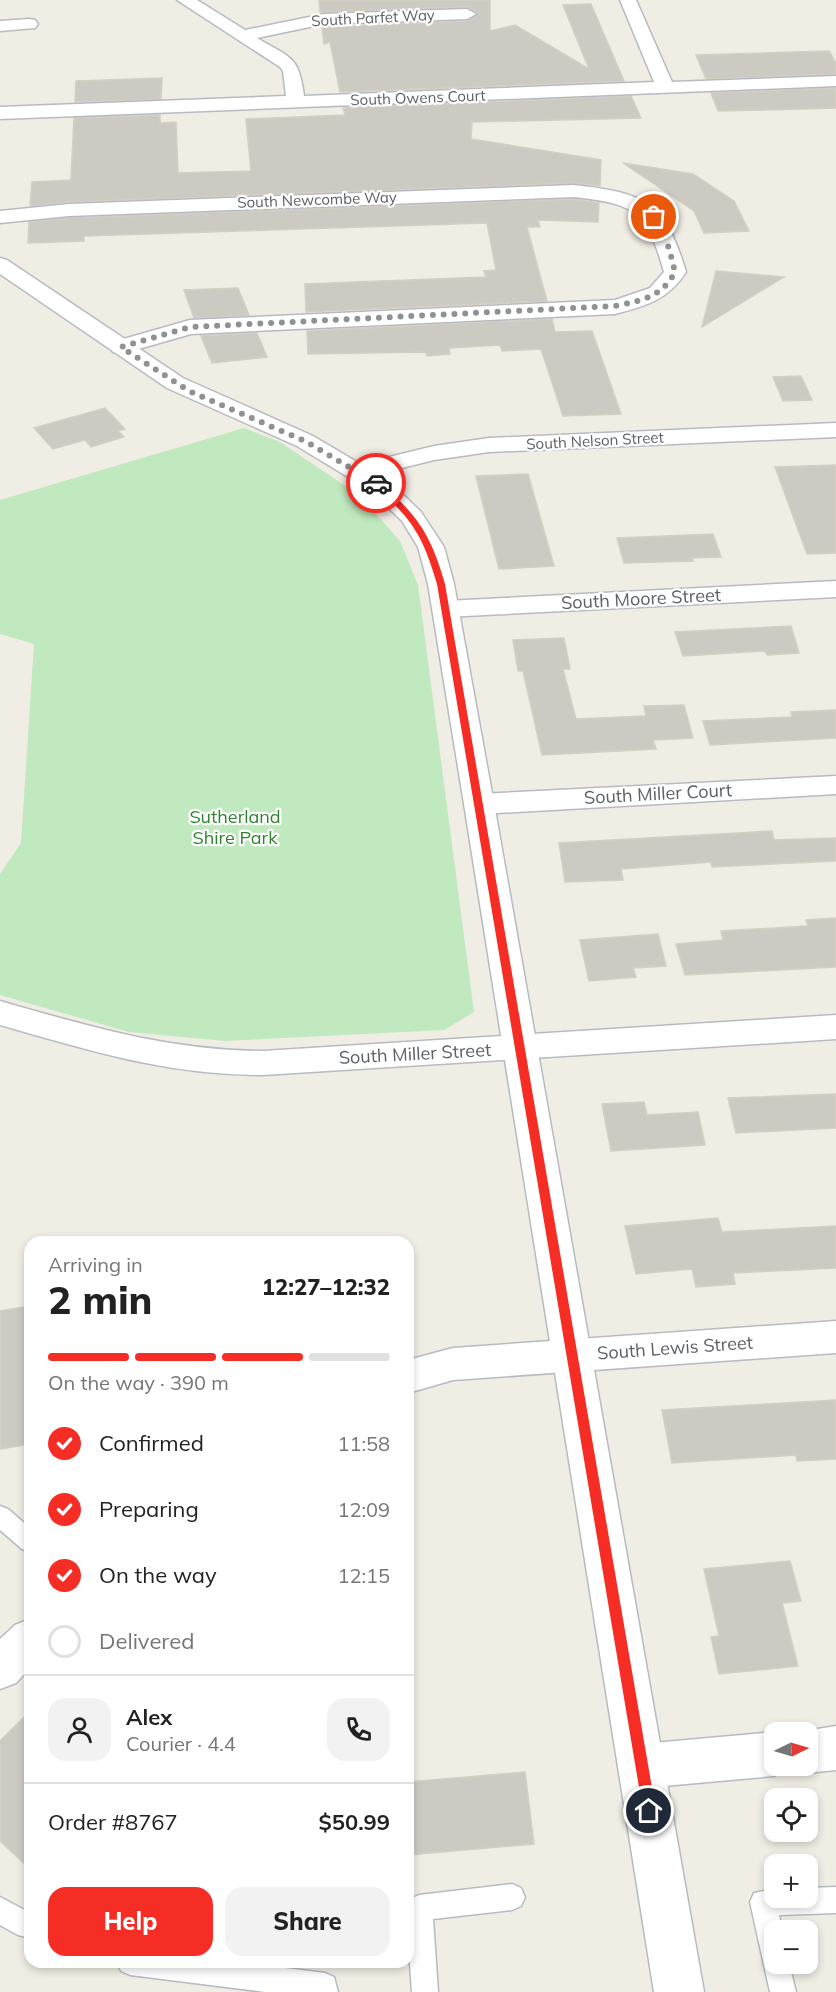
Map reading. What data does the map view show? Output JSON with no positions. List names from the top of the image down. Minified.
{"streets":{"street":["South Parfet Way","South Owens Court","South Newcombe Way","South Nelson Street","South Moore Street","South Miller Court","South Miller Street","South Lewis Street"]},"parks":["Sutherland Shire Park"],"north":"right","page":{"heading":["2 min","Arriving in","12:27–12:32"],"panel":["Alex","Courier · 4.4","Order #8767","$50.99"],"bar":"On the way · 390 m","list":[["Confirmed","11:58"],["Preparing","12:09"],["On the way","12:15"],"Delivered"],"map_buttons":["+","−"],"buttons":["Help","Share"]}}
